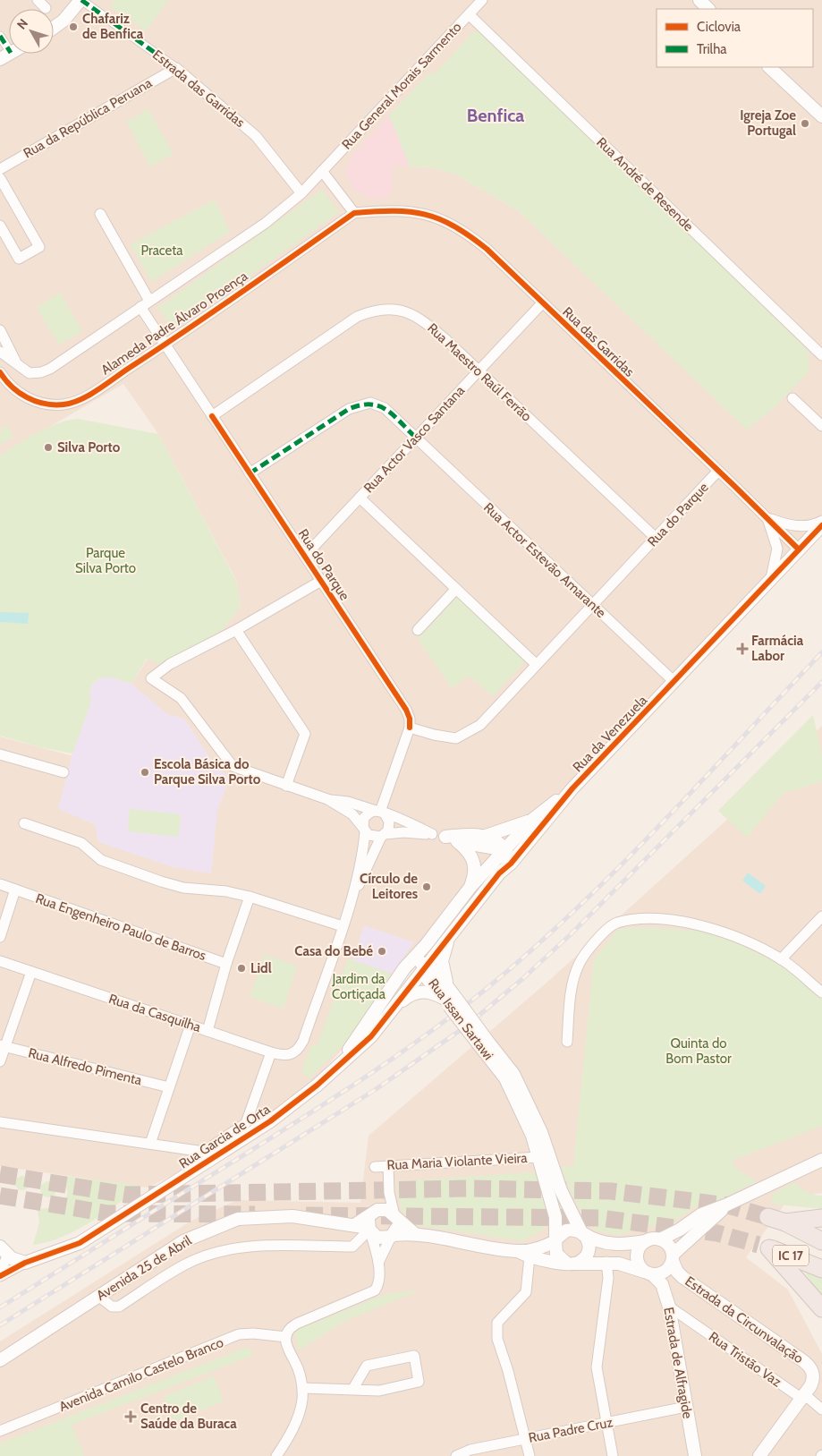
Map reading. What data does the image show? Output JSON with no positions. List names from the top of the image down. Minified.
{"streets":{"highway":["IC 17"],"street":["Rua General Morais Sarmento","Estrada das Garridas","Rua da República Peruana","Rua André de Resende","Alameda Padre Álvaro Proença","Rua das Garridas","Rua Maestro Raúl Ferrão","Rua Actor Vasco Santana","Rua do Parque","Rua Actor Estevão Amarante","Rua da Venezuela","Rua Engenheiro Paulo de Barros","Rua da Casquilha","Rua Issan Sartawi","Rua Alfredo Pimenta","Rua Garcia de Orta","Rua Maria Violante Vieira","Avenida 25 de Abril","Estrada da Circunvalação","Rua Tristão Vaz","Estrada de Alfragide","Avenida Camilo Castelo Branco","Rua Padre Cruz"]},"crossings":[["Rua General Morais Sarmento","Rua André de Resende"],["Estrada das Garridas","Rua da República Peruana"],["Alameda Padre Álvaro Proença","Rua das Garridas"],["Alameda Padre Álvaro Proença","Rua do Parque"],["Rua das Garridas","Rua Actor Vasco Santana"],["Rua das Garridas","Rua do Parque"],["Rua das Garridas","Rua da Venezuela"],["Rua Maestro Raúl Ferrão","Rua Actor Vasco Santana"],["Rua Maestro Raúl Ferrão","Rua do Parque"],["Rua Actor Vasco Santana","Rua do Parque"],["Rua Actor Vasco Santana","Rua Actor Estevão Amarante"],["Rua do Parque","Rua Actor Estevão Amarante"],["Rua Actor Estevão Amarante","Rua da Venezuela"],["Rua da Venezuela","Rua Issan Sartawi"],["Rua da Venezuela","Rua Garcia de Orta"],["Rua Issan Sartawi","Rua Garcia de Orta"],["Rua Issan Sartawi","Rua Maria Violante Vieira"],["Estrada da Circunvalação","Rua Tristão Vaz"],["Estrada da Circunvalação","Estrada de Alfragide"],["Rua Tristão Vaz","Estrada de Alfragide"],["Estrada de Alfragide","Rua Padre Cruz"]],"districts":["Benfica"],"parks":["Praceta","Parque Silva Porto","Jardim da Cortiçada","Quinta do Bom Pastor"],"places":{"other":["Chafariz de Benfica","Igreja Zoe Portugal","Silva Porto","Escola Básica do Parque Silva Porto","Círculo de Leitores","Casa do Bebé","Lidl"],"health":["Farmácia Labor","Centro de Saúde da Buraca"]},"legend":["Ciclovia","Trilha"],"north":"top left"}
